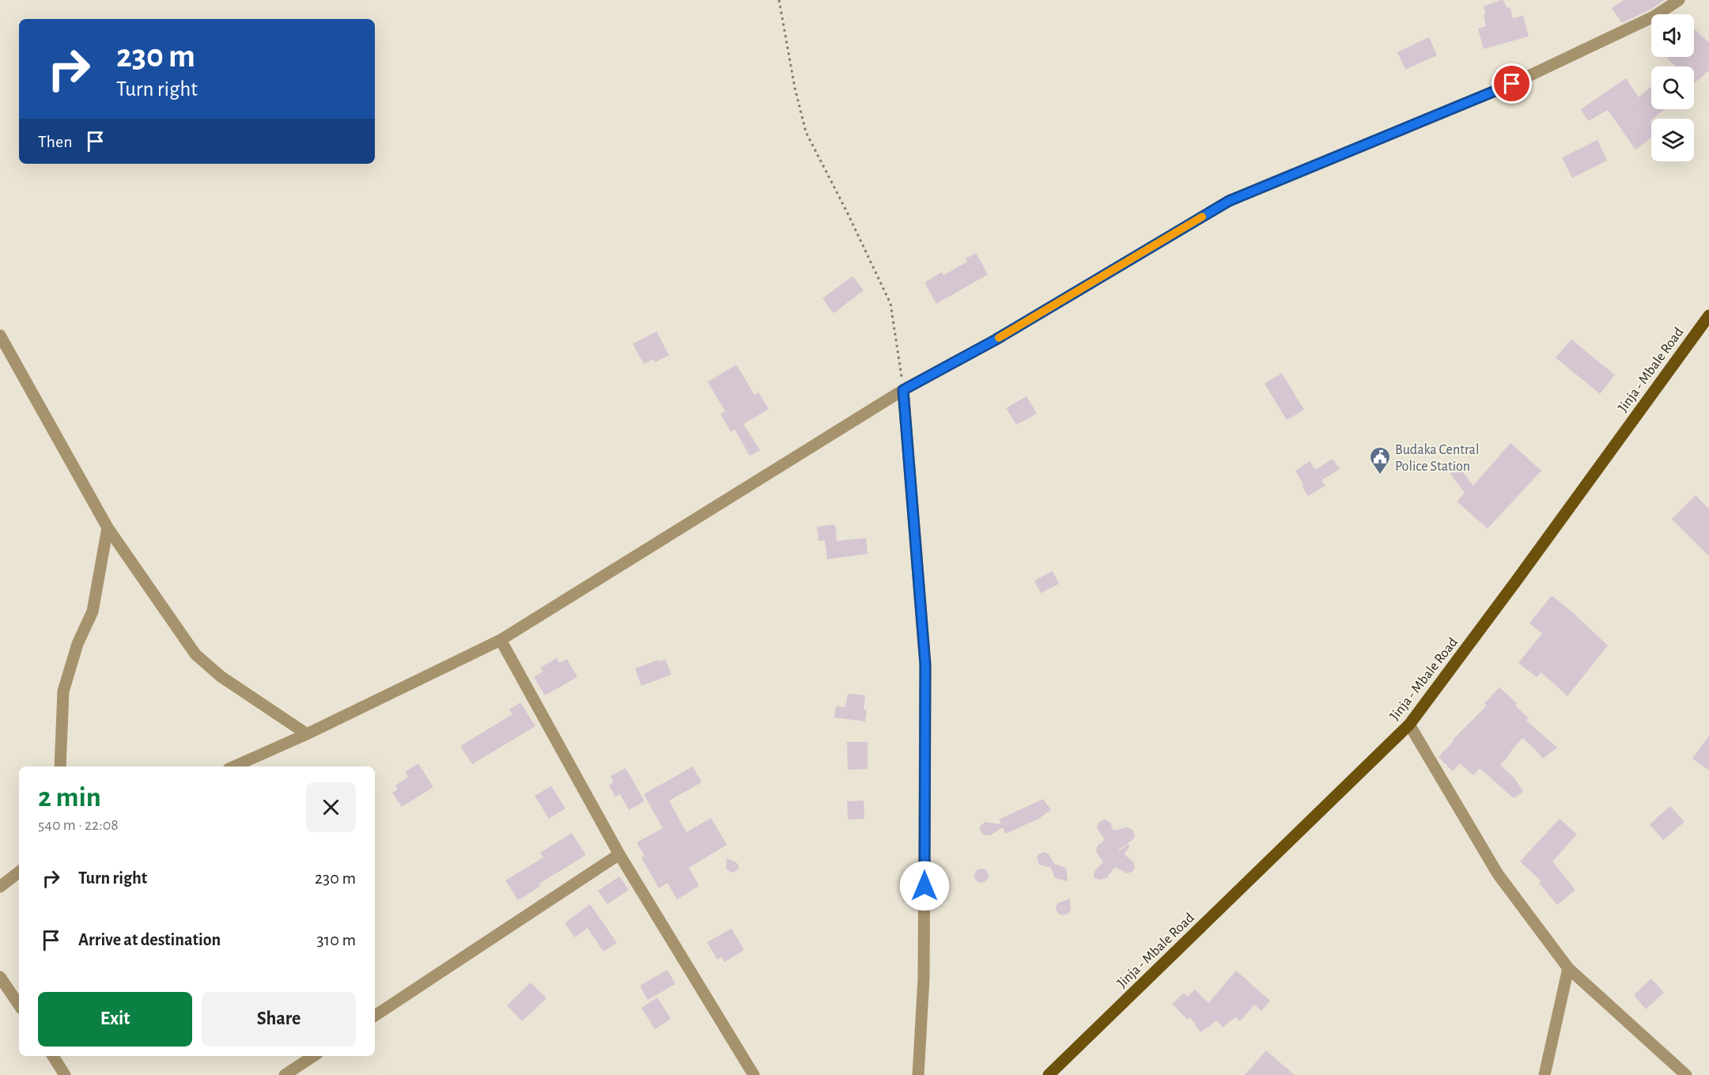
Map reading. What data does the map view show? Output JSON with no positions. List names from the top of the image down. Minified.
{"streets":{"main road":["Jinja - Mbale Road"]},"places":{"public building":["Budaka Central Police Station"]},"page":{"turn":["230 m","Turn right"],"then":"Then","heading":["2 min","540 m · 22:08"],"list":[{"name":"Turn right","value":"230 m"},{"name":"Arrive at destination","value":"310 m"}],"buttons":["Exit","Share"]}}
